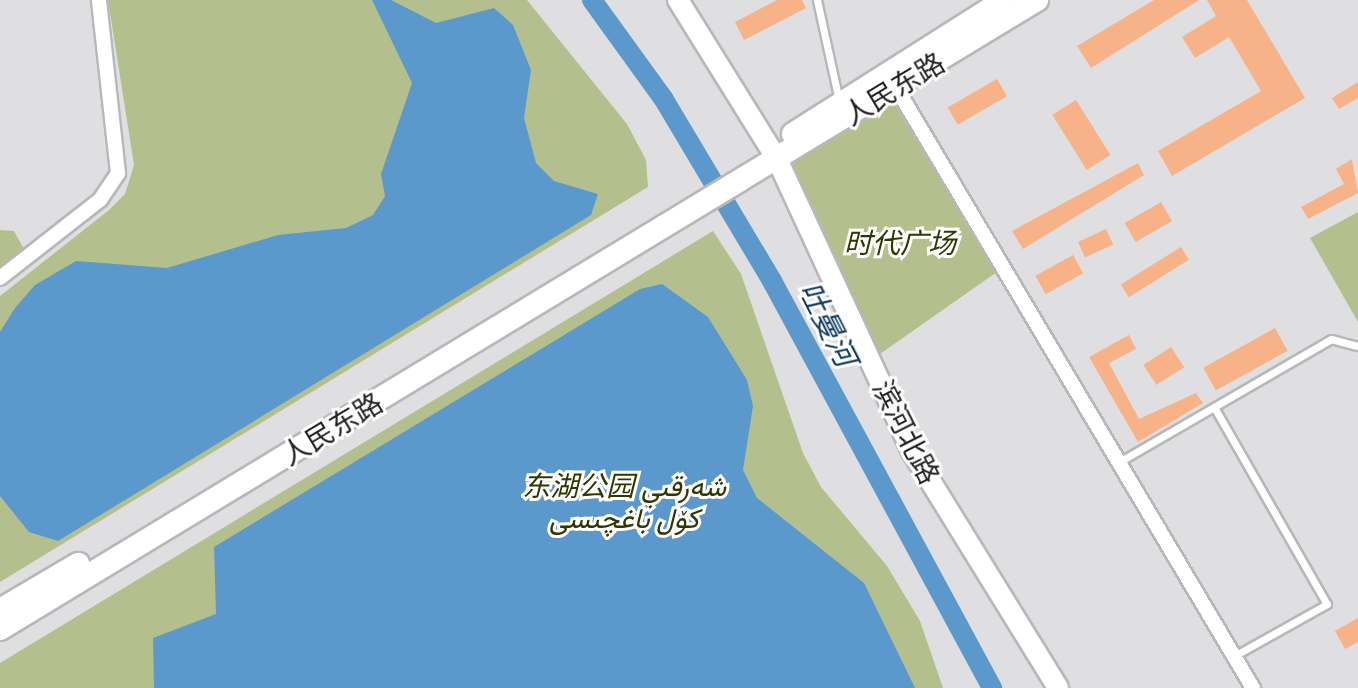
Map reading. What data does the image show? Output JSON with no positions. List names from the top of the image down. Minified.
{"streets":{"main road":["人民东路","滨河北路"]},"crossings":[["人民东路","滨河北路"]],"water":["吐曼河"],"parks":["时代广场","东湖公园 شەرقىي كۆل باغچىسى"]}
